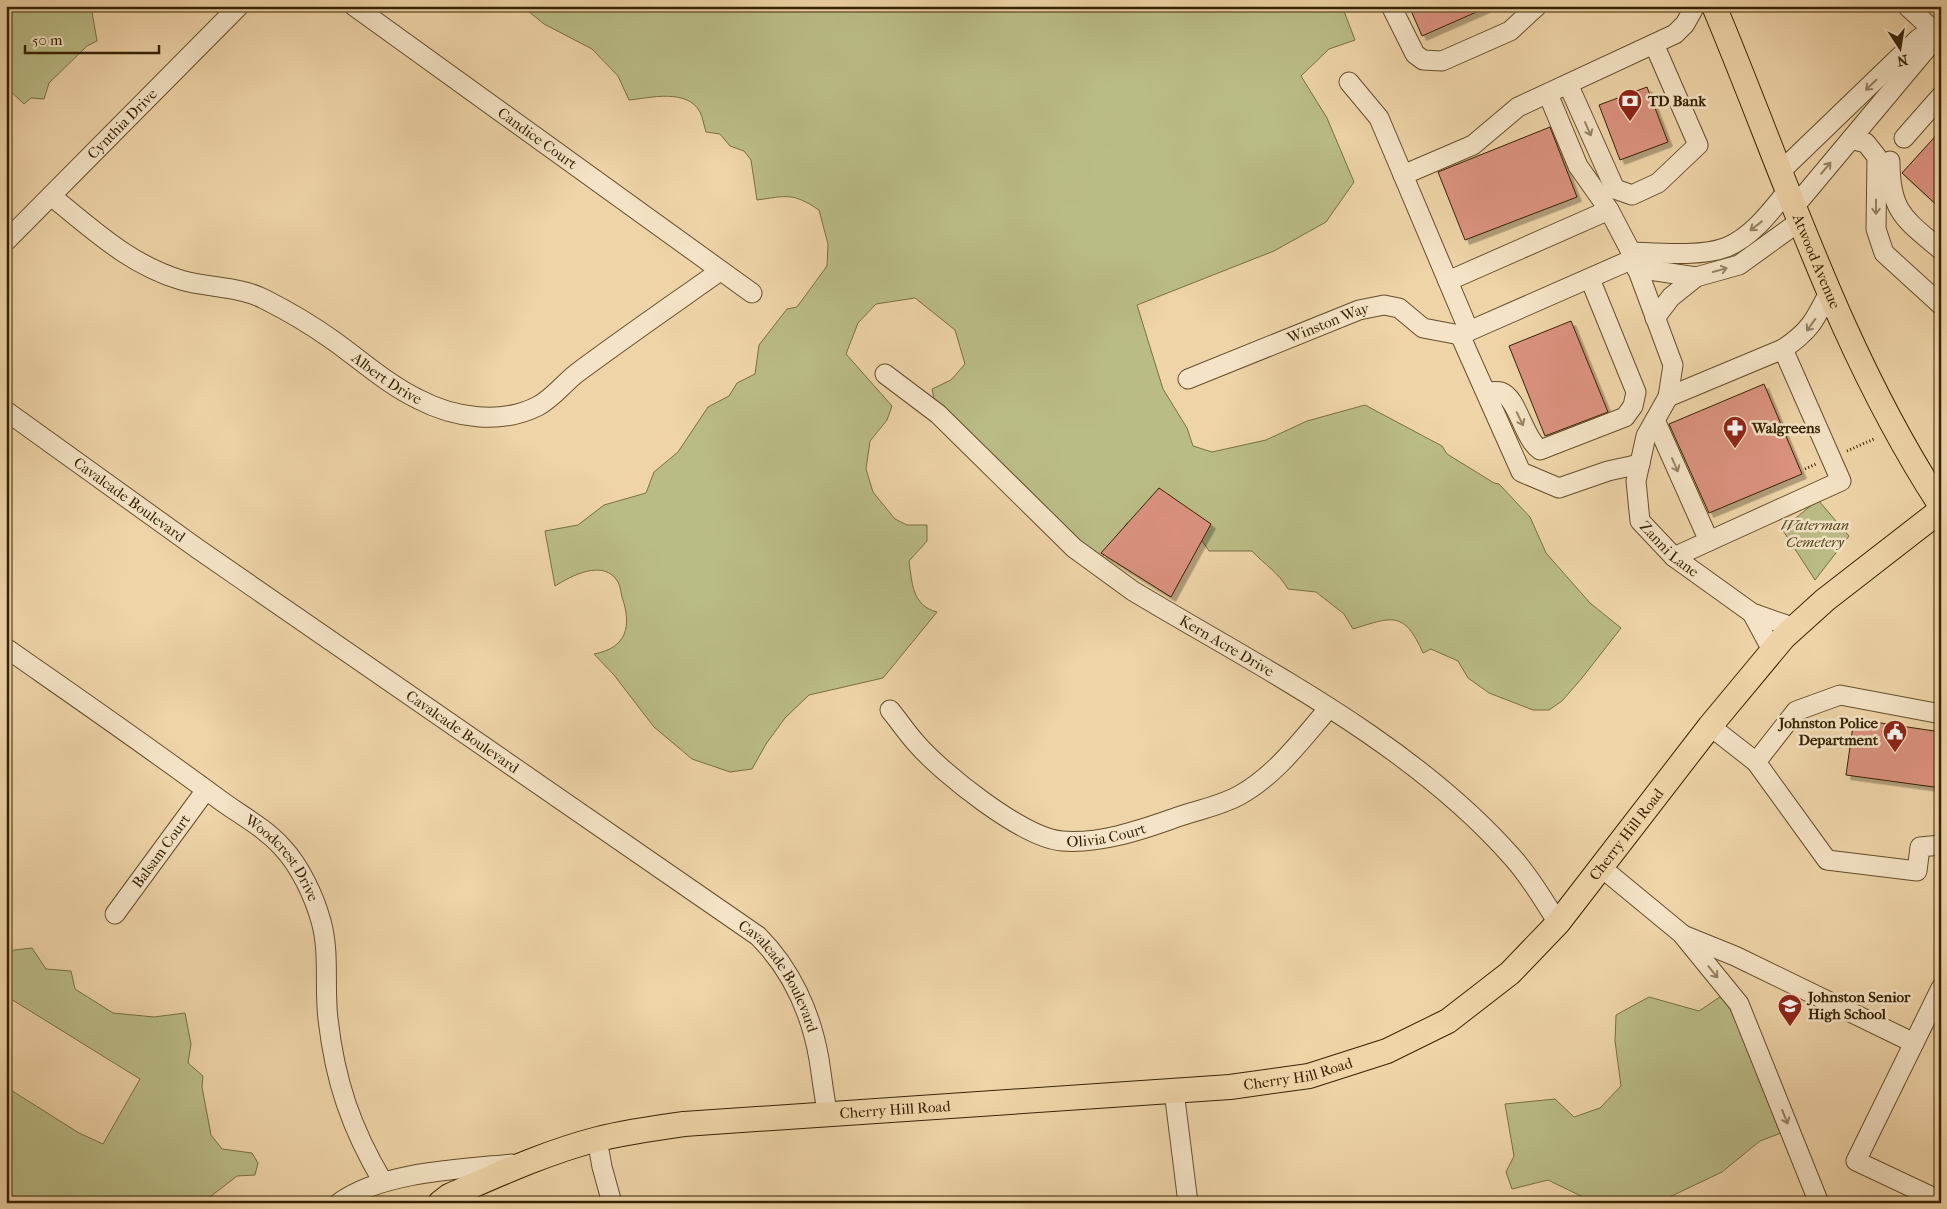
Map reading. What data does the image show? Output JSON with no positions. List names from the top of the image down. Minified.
{"streets":{"main road":["Atwood Avenue","Cherry Hill Road"],"street":["Cynthia Drive","Candice Court","Winston Way","Albert Drive","Cavalcade Boulevard","Zanni Lane","Kern Acre Drive","Olivia Court","Balsam Court","Woodcrest Drive"]},"crossings":[["Cynthia Drive","Albert Drive"],["Candice Court","Albert Drive"],["Cavalcade Boulevard","Cherry Hill Road"],["Zanni Lane","Cherry Hill Road"],["Kern Acre Drive","Olivia Court"],["Kern Acre Drive","Cherry Hill Road"],["Balsam Court","Woodcrest Drive"]],"parks":["Waterman Cemetery"],"places":{"bank":["TD Bank"],"pharmacy":["Walgreens"],"public building":["Johnston Police Department"],"school or university":["Johnston Senior High School"]},"scale_bar":"50 m","north":"bottom"}
